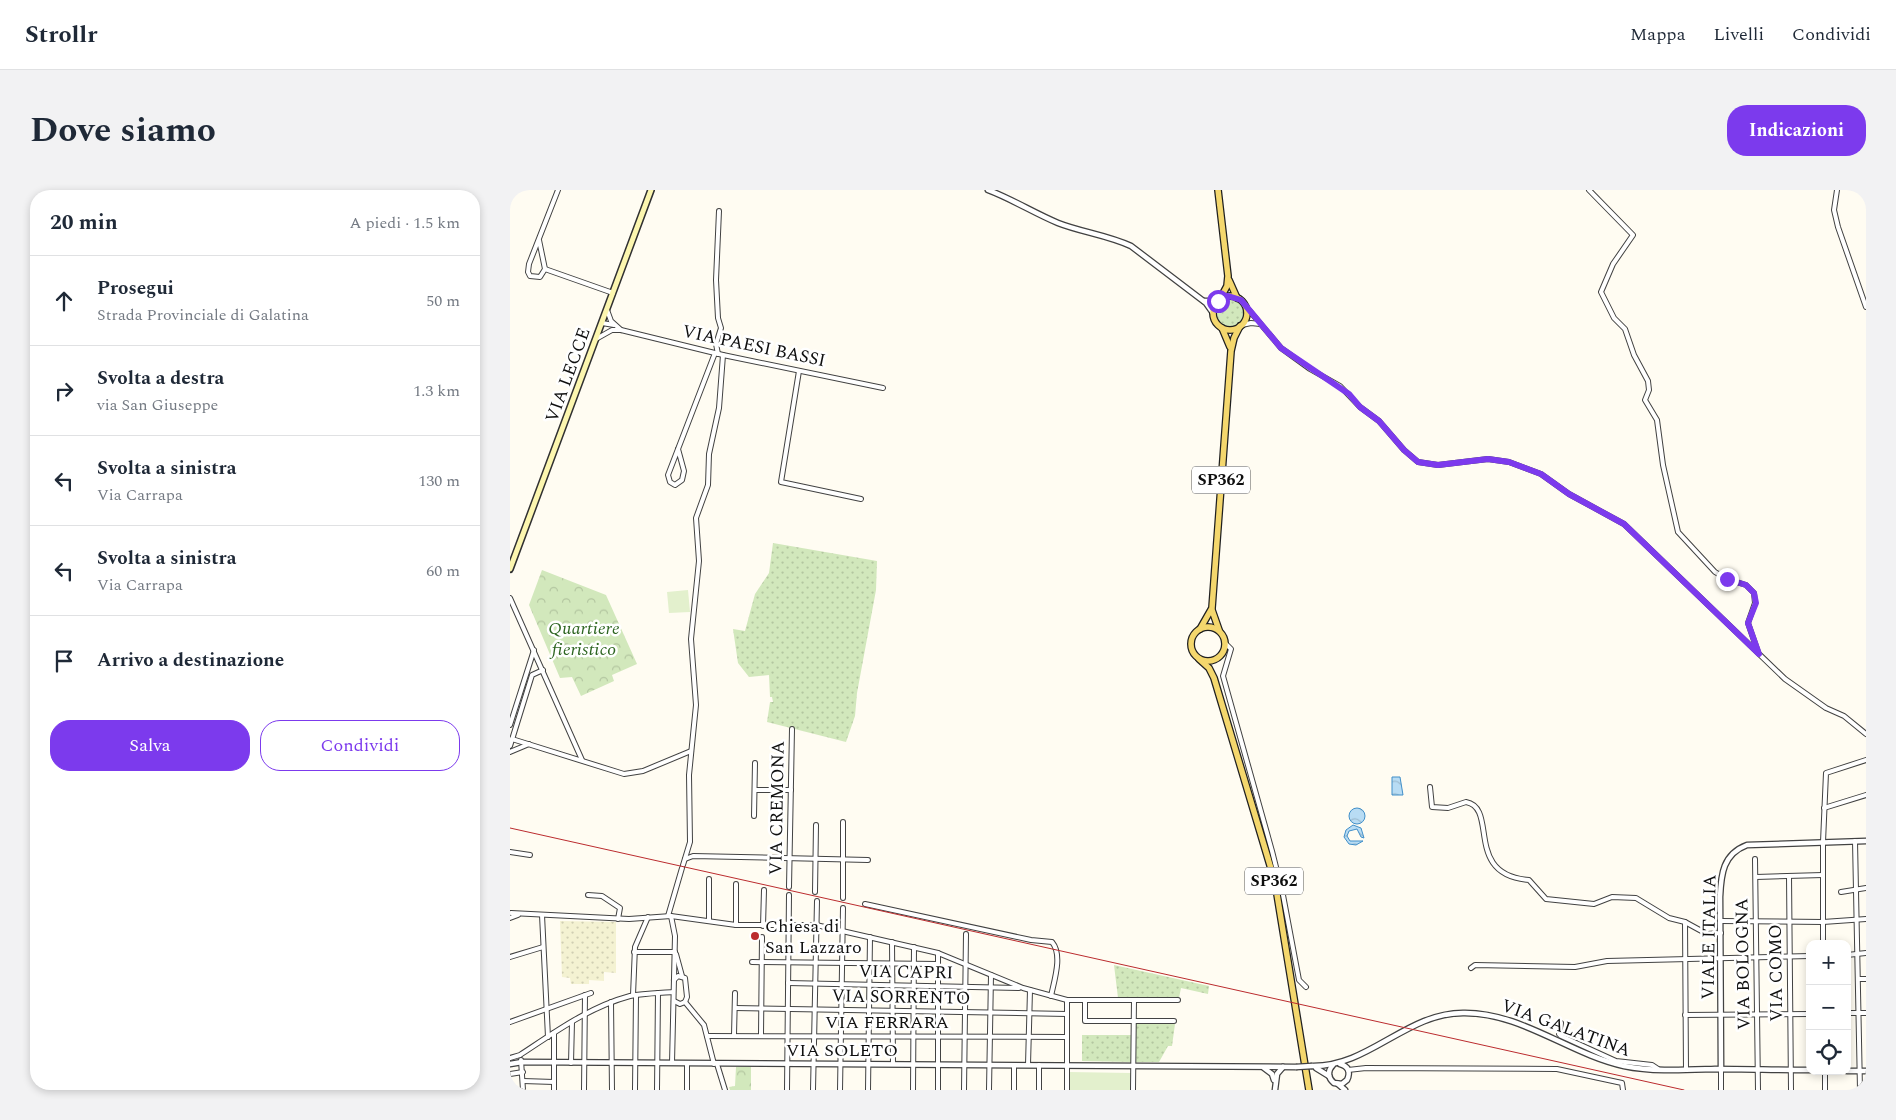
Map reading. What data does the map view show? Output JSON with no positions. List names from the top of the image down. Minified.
{"streets":{"main road":["VIA LECCE","SP362"],"street":["VIA PAESI BASSI","VIA CREMONA","VIALE ITALIA","VIA BOLOGNA","VIA CAPRI","VIA COMO","VIA SORRENTO","VIA FERRARA","VIA GALATINA","VIA SOLETO"]},"crossings":[["VIA PAESI BASSI","VIA LECCE"],["VIALE ITALIA","VIA GALATINA"],["VIA BOLOGNA","VIA GALATINA"],["VIA COMO","VIA GALATINA"],["VIA GALATINA","VIA SOLETO"]],"parks":["Quartiere fieristico"],"places":["Chiesa di San Lazzaro"],"page":{"header":"Strollr","nav":["Mappa","Livelli","Condividi"],"title":"Dove siamo","buttons":["Indicazioni",["Salva","Condividi"]],"heading":["20 min","A piedi · 1.5 km"],"list":[["Prosegui","Strada Provinciale di Galatina","50 m"],["Svolta a destra","via San Giuseppe","1.3 km"],["Svolta a sinistra","Via Carrapa","130 m"],["Svolta a sinistra","Via Carrapa","60 m"],"Arrivo a destinazione"],"map_buttons":["+","−"]}}
